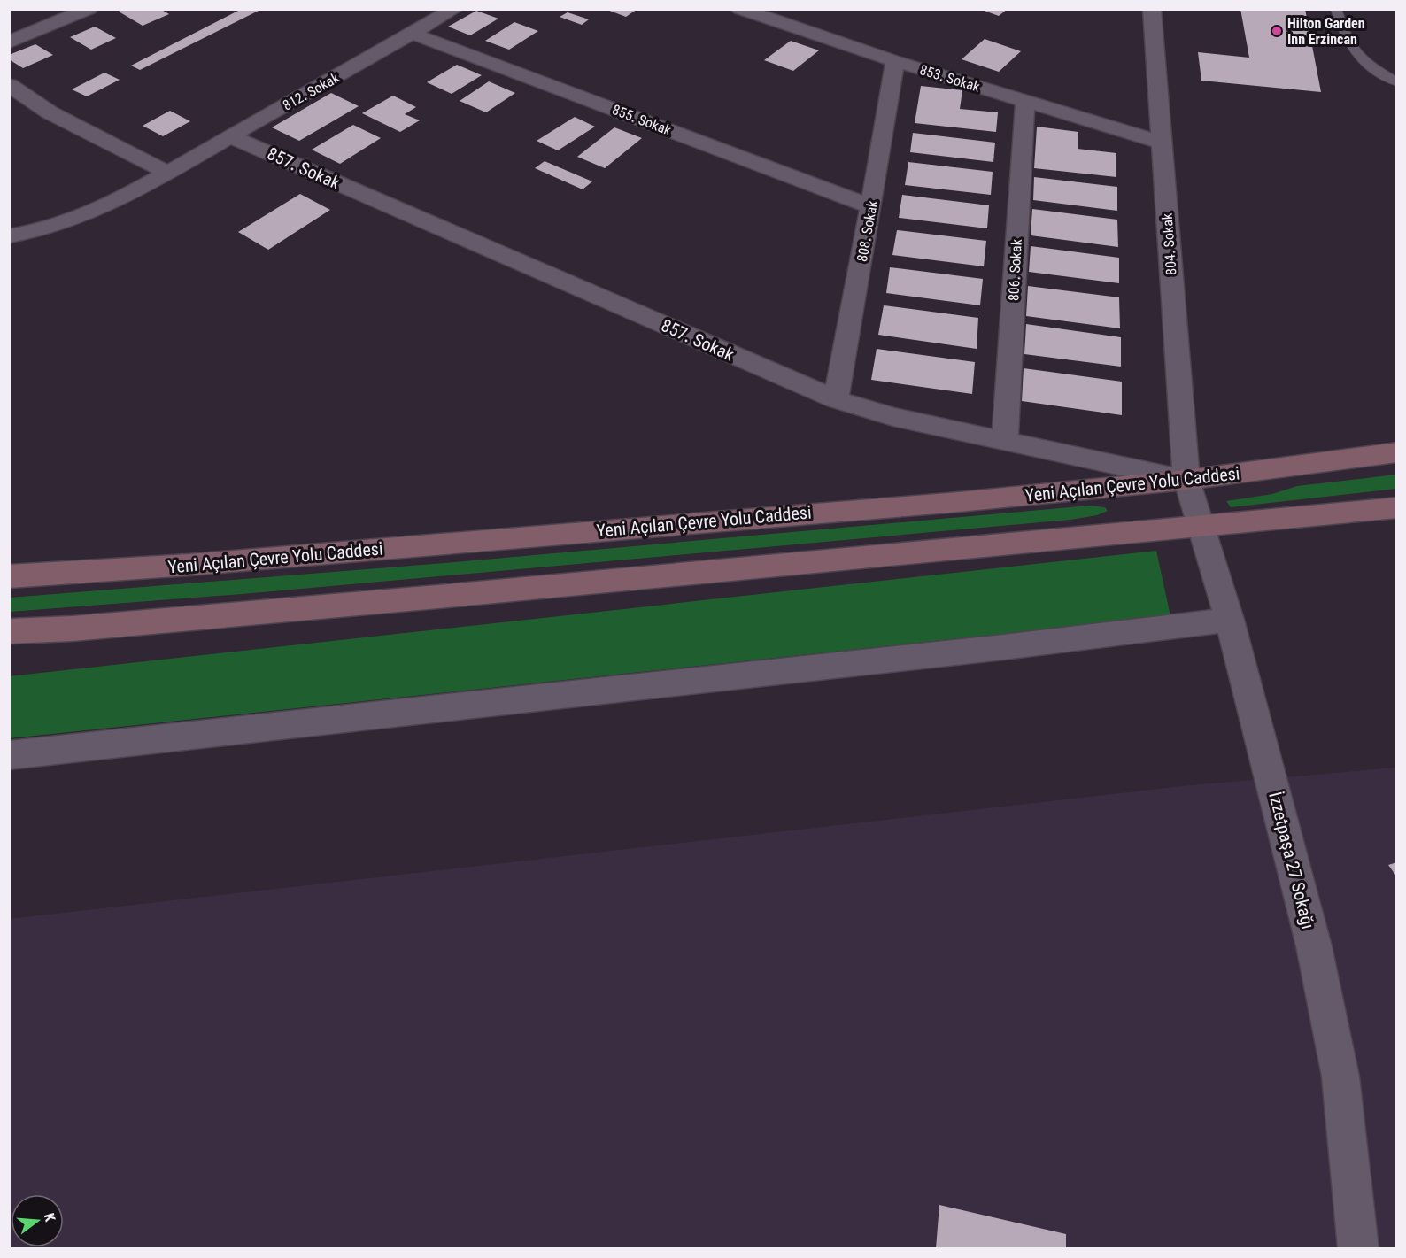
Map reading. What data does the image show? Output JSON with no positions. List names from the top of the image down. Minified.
{"streets":{"main road":["Yeni Açılan Çevre Yolu Caddesi"],"street":["853. Sokak","812. Sokak","855. Sokak","857. Sokak","808. Sokak","804. Sokak","806. Sokak","İzzetpaşa 27 Sokağı"]},"crossings":[["853. Sokak","808. Sokak"],["853. Sokak","804. Sokak"],["853. Sokak","806. Sokak"],["812. Sokak","855. Sokak"],["812. Sokak","857. Sokak"],["855. Sokak","808. Sokak"],["857. Sokak","808. Sokak"],["857. Sokak","804. Sokak"],["857. Sokak","806. Sokak"],["857. Sokak","Yeni Açılan Çevre Yolu Caddesi"],["857. Sokak","İzzetpaşa 27 Sokağı"],["804. Sokak","Yeni Açılan Çevre Yolu Caddesi"],["804. Sokak","İzzetpaşa 27 Sokağı"],["Yeni Açılan Çevre Yolu Caddesi","İzzetpaşa 27 Sokağı"]],"places":["Hilton Garden Inn Erzincan"],"north":"right"}
